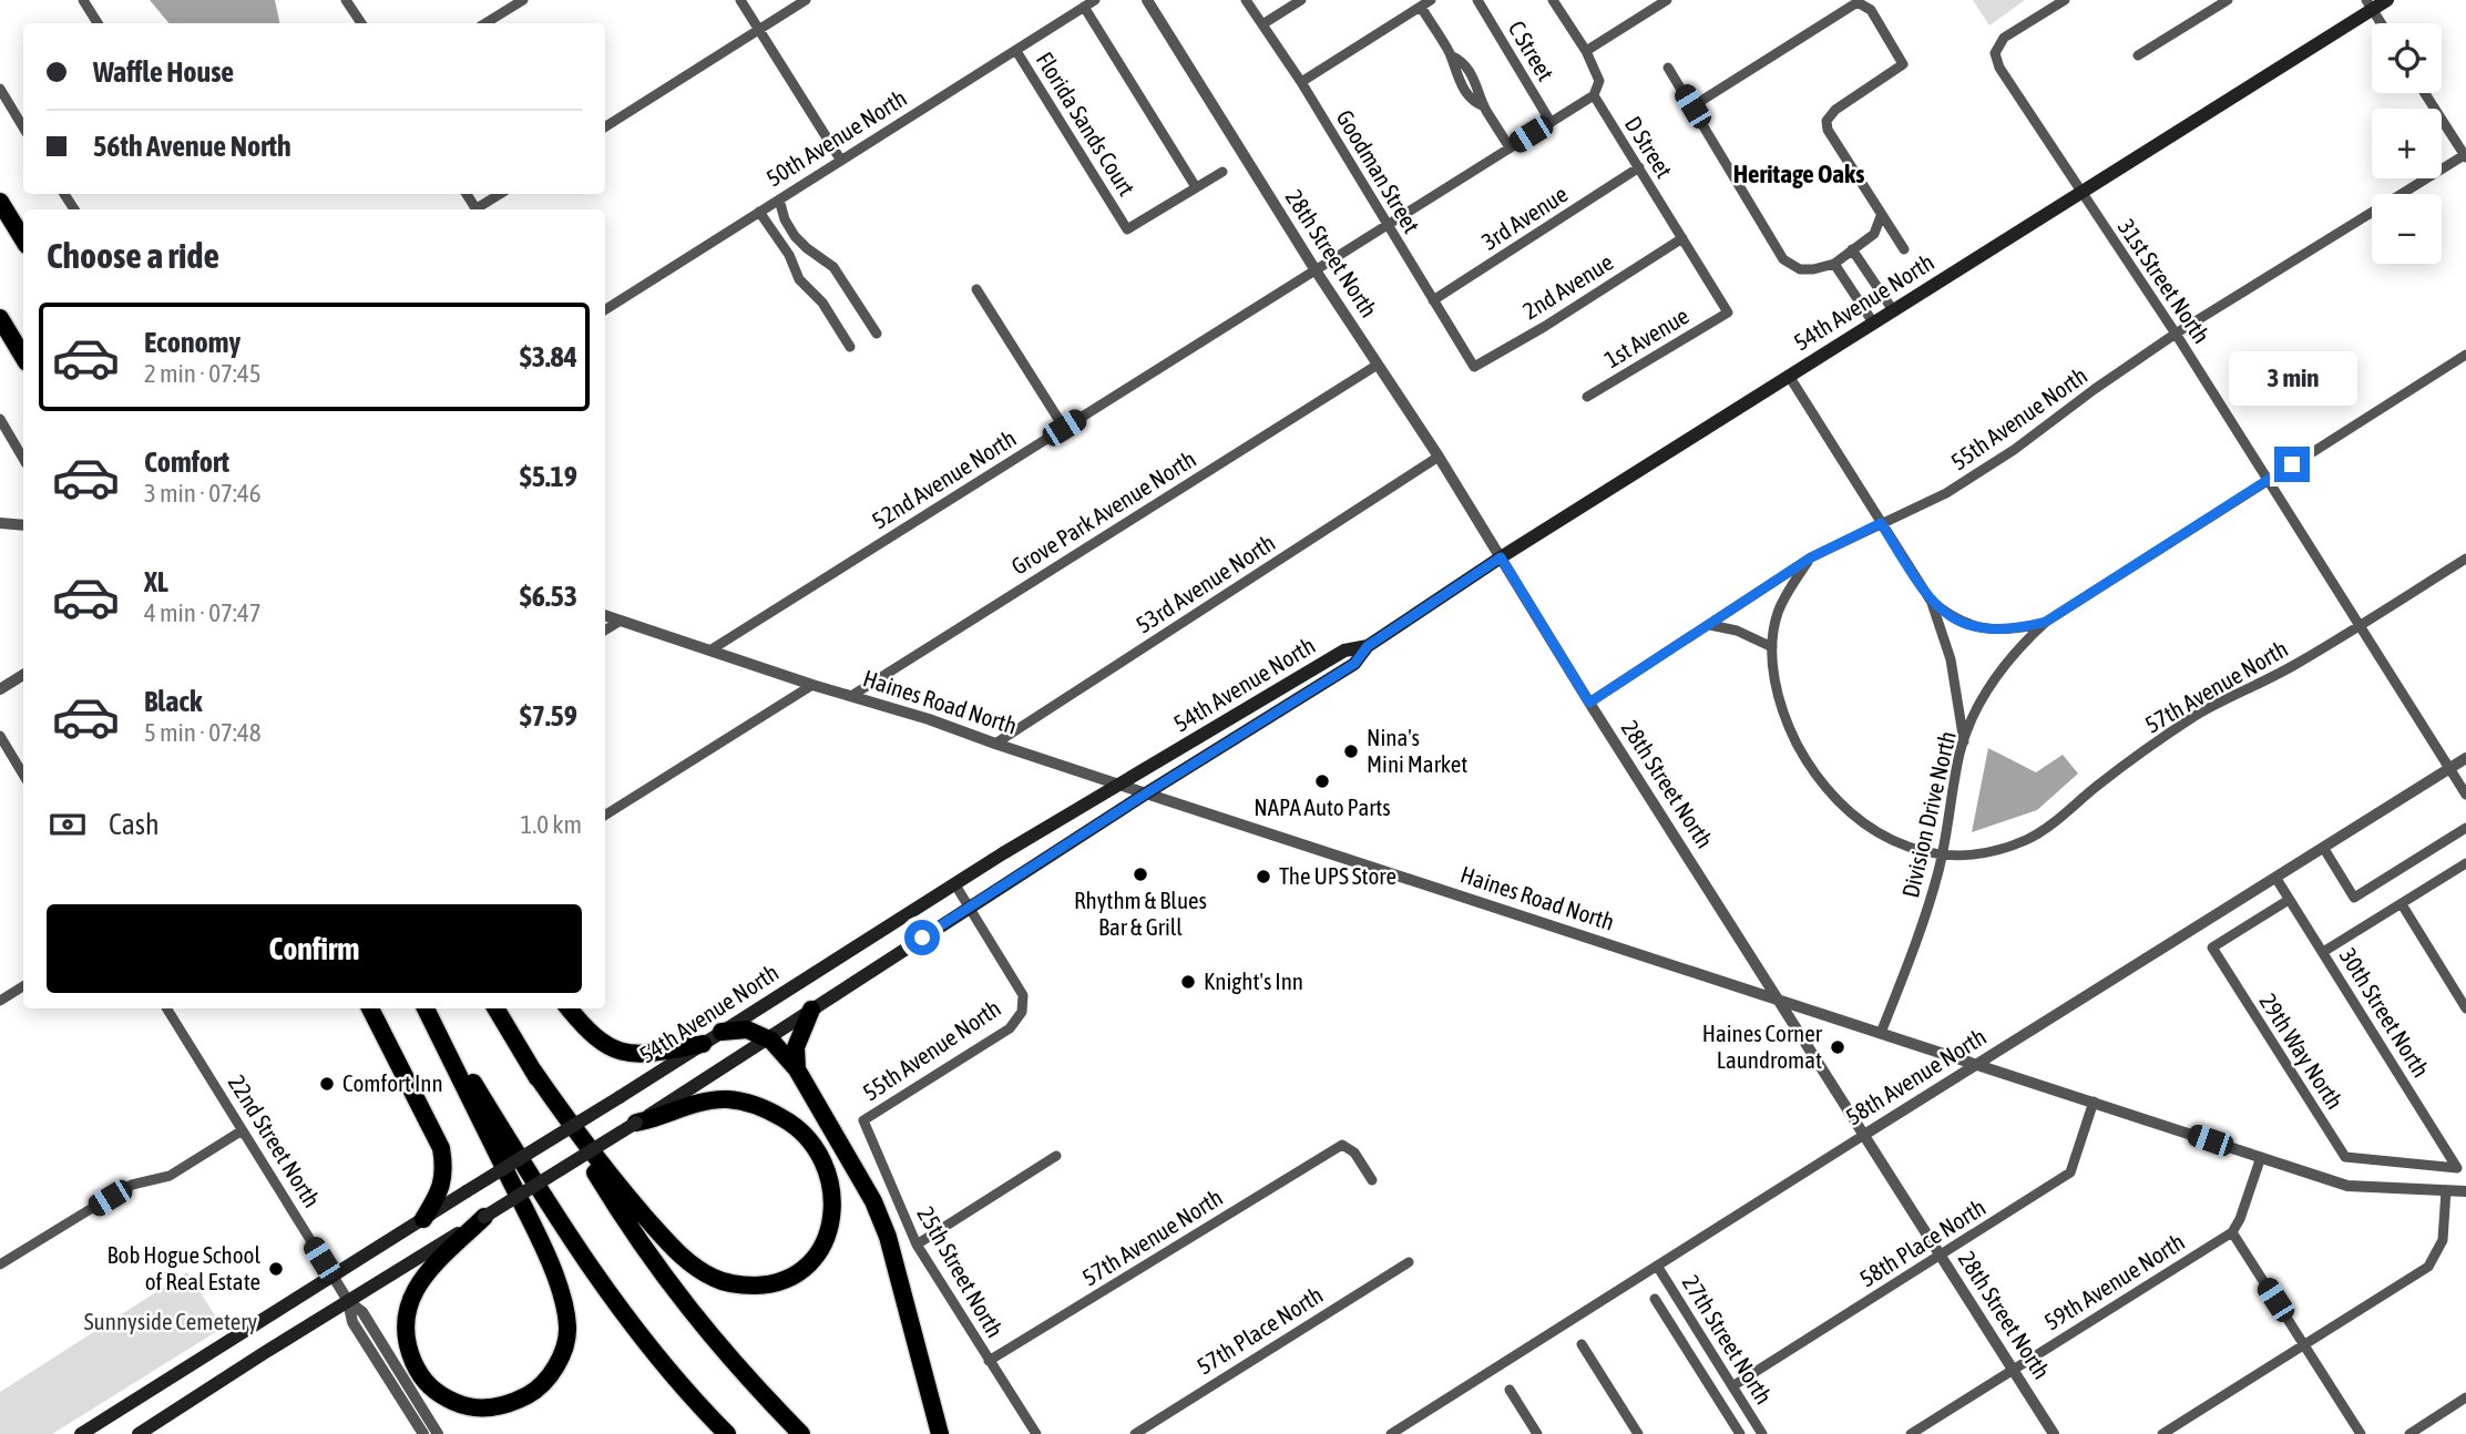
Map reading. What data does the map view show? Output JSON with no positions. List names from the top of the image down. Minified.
{"streets":{"main road":["54th Avenue North"],"street":["C Street","Florida Sands Court","50th Avenue North","D Street","Goodman Street","3rd Avenue","28th Street North","31st Street North","2nd Avenue","1st Avenue","55th Avenue North","52nd Avenue North","Grove Park Avenue North","53rd Avenue North","57th Avenue North","Haines Road North","Division Drive North","30th Street North","29th Way North","58th Avenue North","22nd Street North","58th Place North","25th Street North","59th Avenue North","57th Place North","27th Street North"]},"crossings":[["C Street","52nd Avenue North"],["Florida Sands Court","50th Avenue North"],["D Street","3rd Avenue"],["D Street","2nd Avenue"],["D Street","1st Avenue"],["D Street","52nd Avenue North"],["Goodman Street","3rd Avenue"],["Goodman Street","2nd Avenue"],["Goodman Street","52nd Avenue North"],["28th Street North","54th Avenue North"],["28th Street North","55th Avenue North"],["28th Street North","52nd Avenue North"],["28th Street North","Grove Park Avenue North"],["28th Street North","53rd Avenue North"],["28th Street North","Haines Road North"],["28th Street North","58th Avenue North"],["28th Street North","58th Place North"],["28th Street North","59th Avenue North"],["31st Street North","54th Avenue North"],["31st Street North","55th Avenue North"],["31st Street North","57th Avenue North"],["31st Street North","58th Avenue North"],["54th Avenue North","55th Avenue North"],["54th Avenue North","Haines Road North"],["54th Avenue North","22nd Street North"],["55th Avenue North","57th Avenue North"],["55th Avenue North","25th Street North"],["52nd Avenue North","Haines Road North"],["Grove Park Avenue North","Haines Road North"],["53rd Avenue North","Haines Road North"],["57th Avenue North","Division Drive North"],["57th Avenue North","25th Street North"],["Haines Road North","Division Drive North"],["Haines Road North","58th Avenue North"],["Haines Road North","58th Place North"],["30th Street North","29th Way North"],["30th Street North","58th Avenue North"],["58th Avenue North","27th Street North"],["58th Place North","27th Street North"]],"districts":["Heritage Oaks"],"parks":["Sunnyside Cemetery"],"places":["Nina's Mini Market","NAPA Auto Parts","Rhythm & Blues Bar & Grill","The UPS Store","Knight's Inn","Haines Corner Laundromat","Comfort Inn","Bob Hogue School of Real Estate"],"page":{"map_buttons":["+","−"],"banner":["Waffle House","56th Avenue North"],"heading":"Choose a ride","list":[{"name":"Economy","note":"2 min · 07:45","value":"$3.84"},{"name":"Comfort","note":"3 min · 07:46","value":"$5.19"},{"name":"XL","note":"4 min · 07:47","value":"$6.53"},{"name":"Black","note":"5 min · 07:48","value":"$7.59"}],"bubble":"3 min","pay":["Cash","1.0 km"],"buttons":"Confirm"}}
